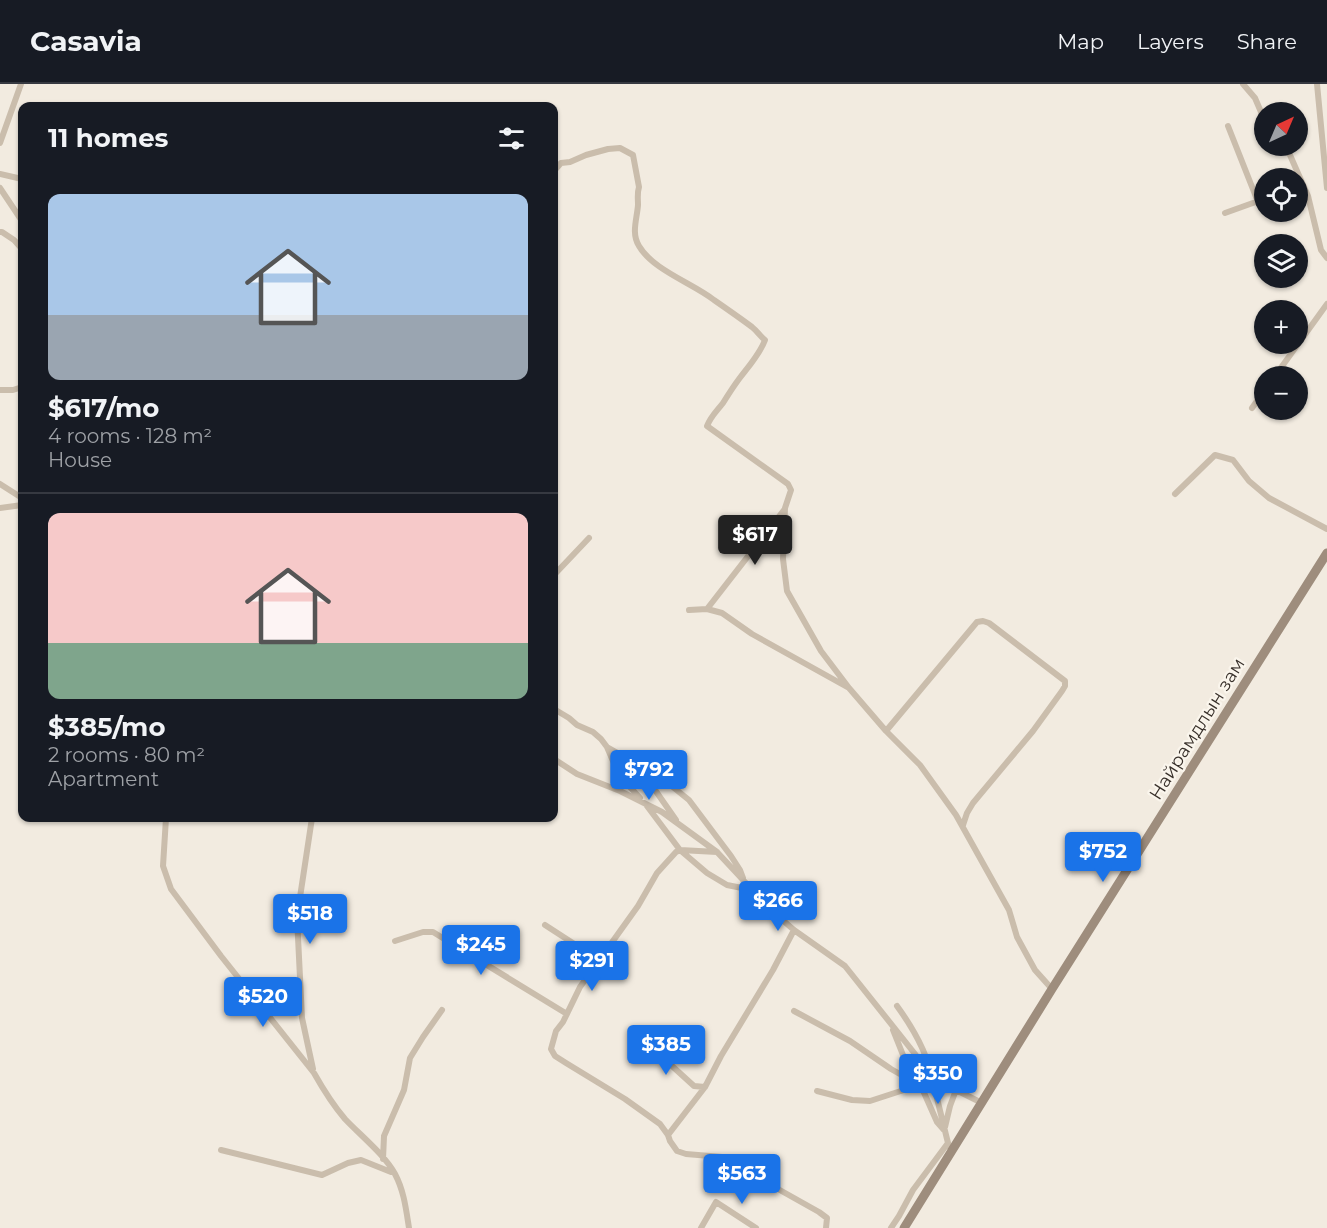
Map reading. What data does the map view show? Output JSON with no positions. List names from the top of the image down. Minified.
{"streets":{"main road":["Найрамдлын зам"]},"north":"top right","page":{"header":"Casavia","nav":["Map","Layers","Share"],"map_buttons":["+","−"],"heading":"11 homes","list":[{"name":"$617/mo","note":"4 rooms · 128 m² · House"},{"name":"$385/mo","note":"2 rooms · 80 m² · Apartment"}],"price":["$617","$792","$752","$266","$518","$245","$291","$520","$385","$350","$563"]}}
